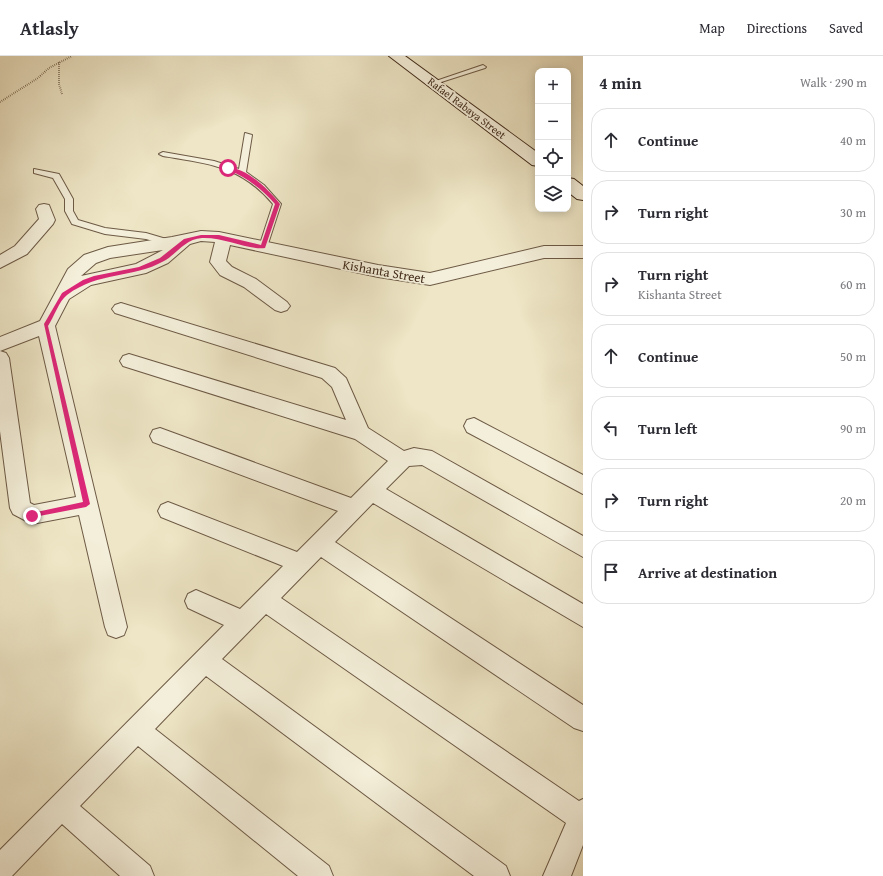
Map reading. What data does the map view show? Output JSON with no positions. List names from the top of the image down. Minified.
{"streets":{"main road":["Rafael Rabaya Street"],"street":["Kishanta Street"]},"page":{"header":"Atlasly","nav":["Map","Directions","Saved"],"heading":["4 min","Walk · 290 m"],"map_buttons":["+","−"],"list":[["Continue","40 m"],["Turn right","30 m"],["Turn right","Kishanta Street","60 m"],["Continue","50 m"],["Turn left","90 m"],["Turn right","20 m"],"Arrive at destination"]}}
